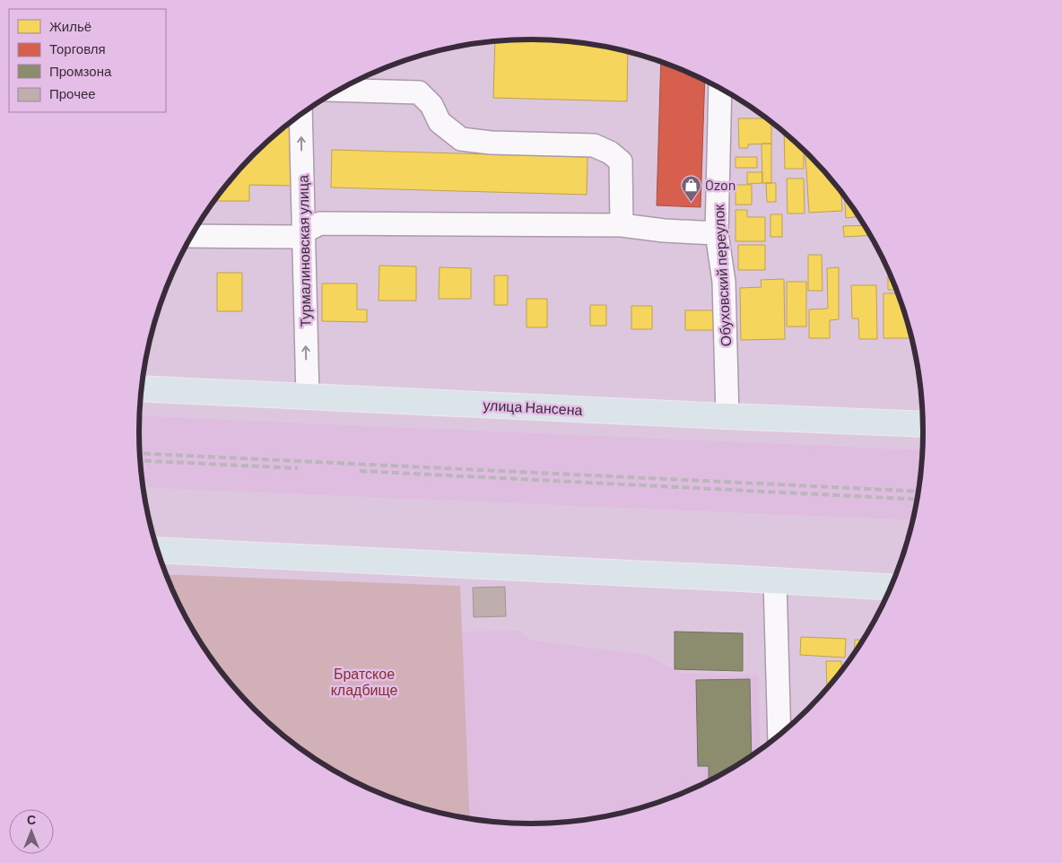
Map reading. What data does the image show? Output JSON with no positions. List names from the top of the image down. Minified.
{"streets":{"main road":["улица Нансена"],"street":["Турмалиновская улица","Обуховский переулок"]},"crossings":[["Турмалиновская улица","улица Нансена"],["Обуховский переулок","улица Нансена"]],"one_way":["Турмалиновская улица"],"parks":["Братское кладбище"],"places":{"shop":["Ozon"]},"legend":["Жильё","Торговля","Промзона","Прочее"],"north":"top"}
